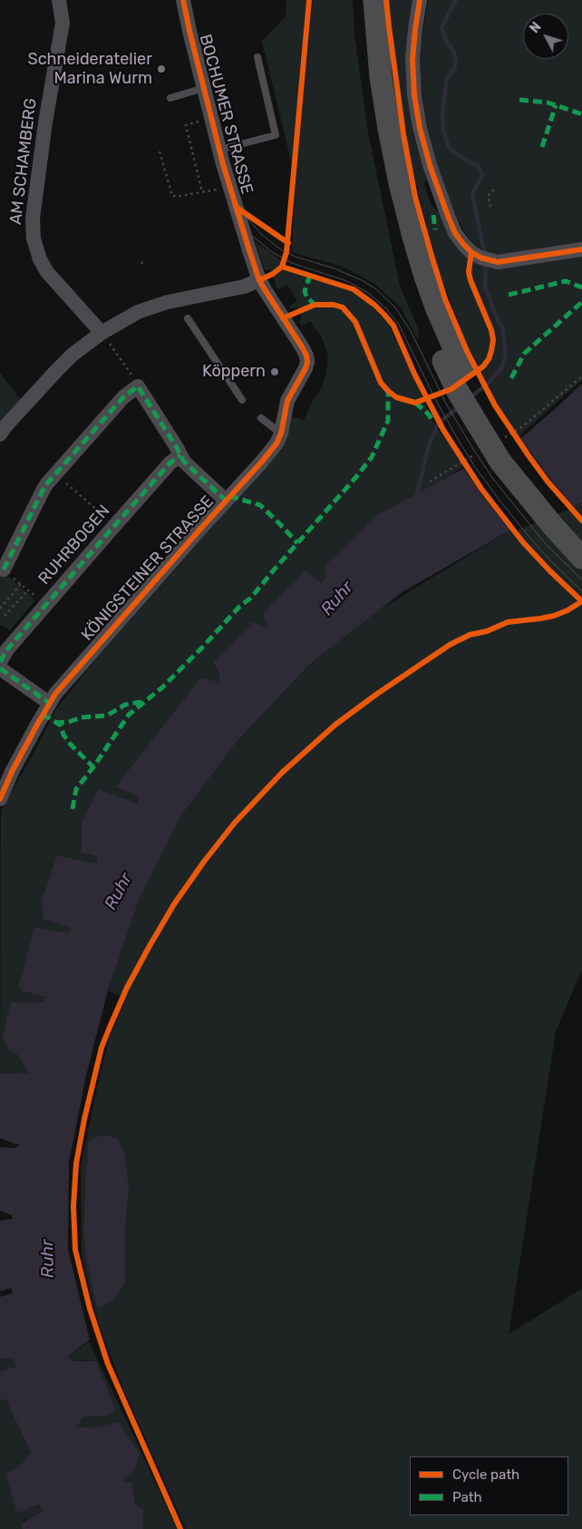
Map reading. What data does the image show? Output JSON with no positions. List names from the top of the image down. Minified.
{"streets":{"street":["BOCHUMER STRASSE","AM SCHAMBERG","RUHRBOGEN","KÖNIGSTEINER STRASSE"]},"crossings":[["BOCHUMER STRASSE","KÖNIGSTEINER STRASSE"]],"water":["Ruhr"],"places":["Schneideratelier Marina Wurm","Köppern"],"legend":["Cycle path","Path"],"north":"top left"}
